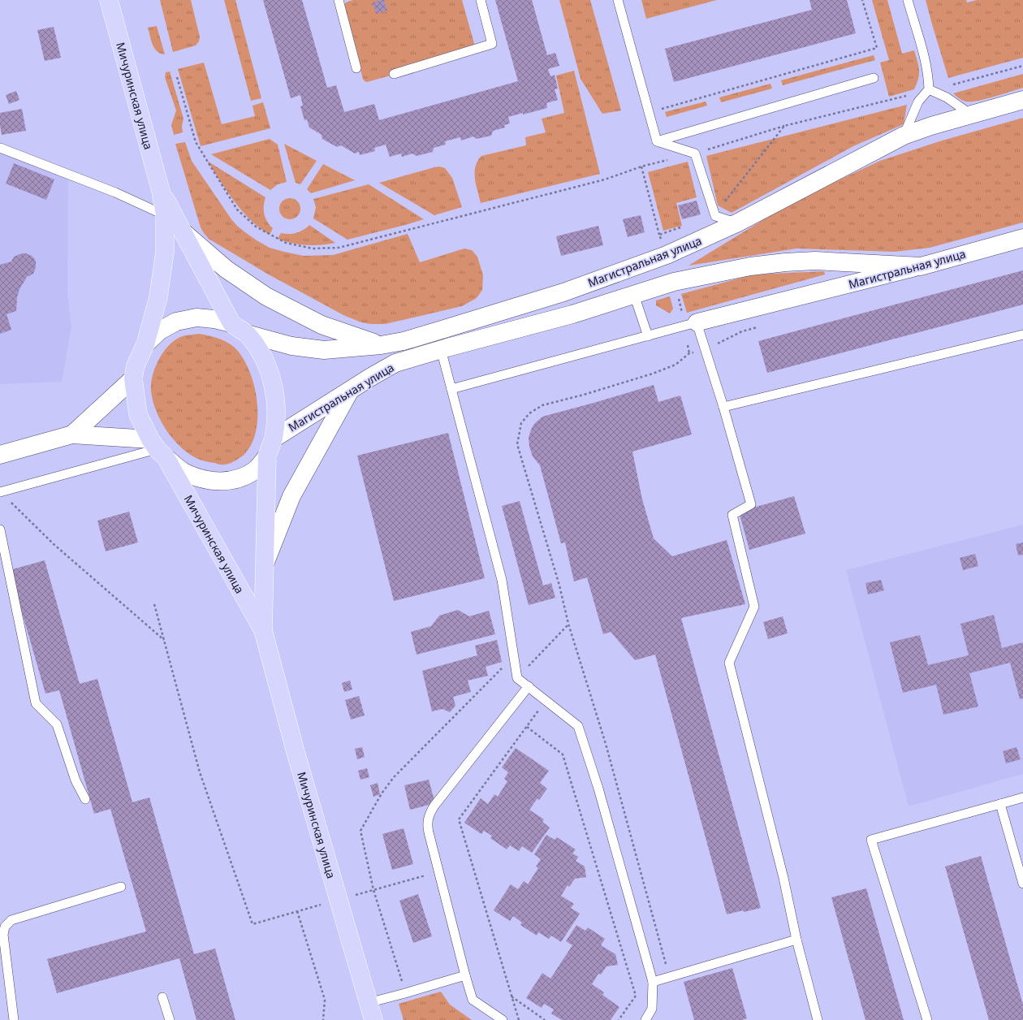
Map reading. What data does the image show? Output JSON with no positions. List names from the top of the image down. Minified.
{"streets":{"main road":["Мичуринская улица","Магистральная улица"]},"crossings":[["Мичуринская улица","Магистральная улица"]]}
